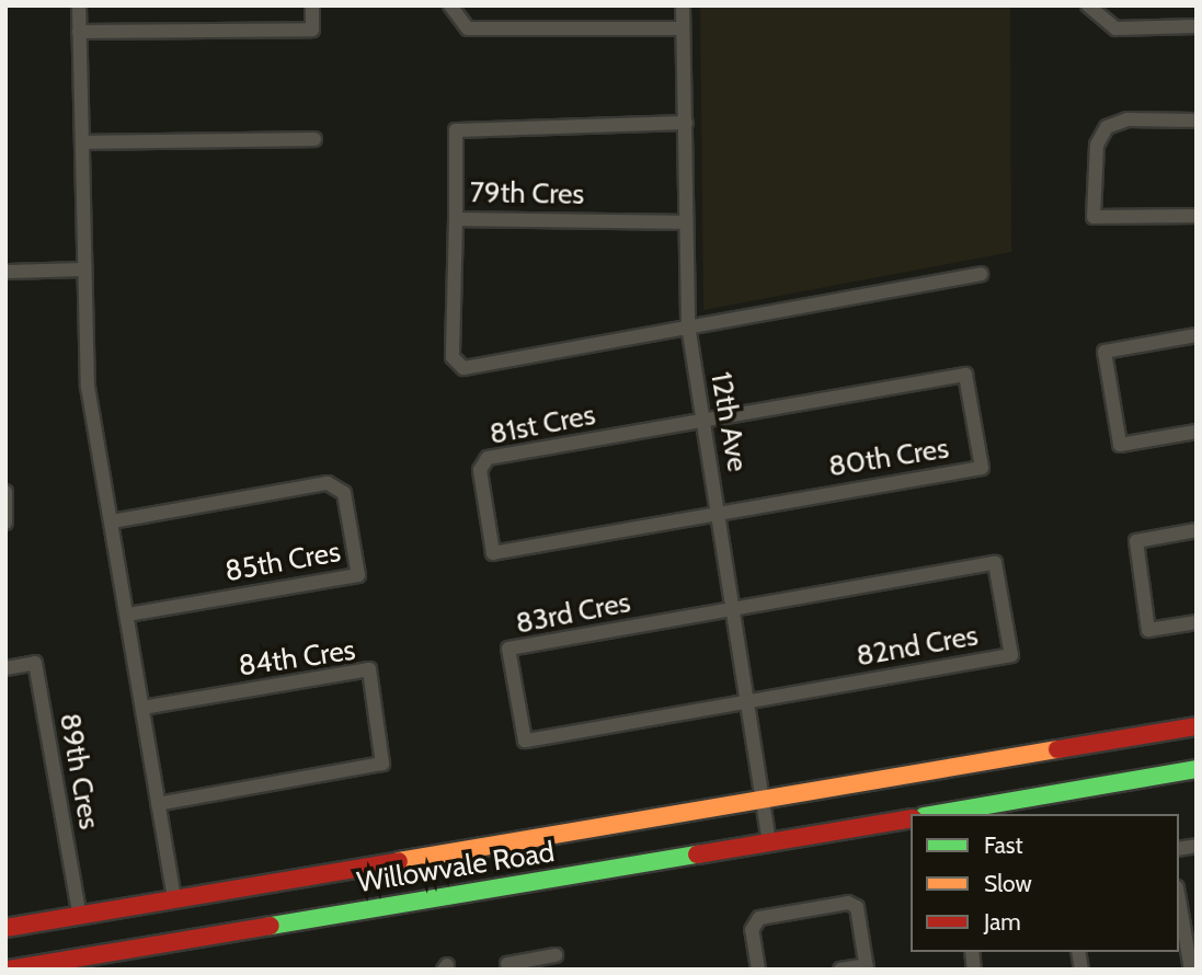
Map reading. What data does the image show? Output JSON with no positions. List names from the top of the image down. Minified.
{"streets":{"street":["79th Cres","12th Ave","81st Cres","80th Cres","85th Cres","83rd Cres","82nd Cres","84th Cres","89th Cres","Willowvale Road"]},"crossings":[["79th Cres","12th Ave"],["12th Ave","81st Cres"],["12th Ave","80th Cres"],["12th Ave","83rd Cres"],["12th Ave","82nd Cres"],["12th Ave","Willowvale Road"],["81st Cres","80th Cres"],["83rd Cres","82nd Cres"]],"legend":["Fast","Slow","Jam"]}
